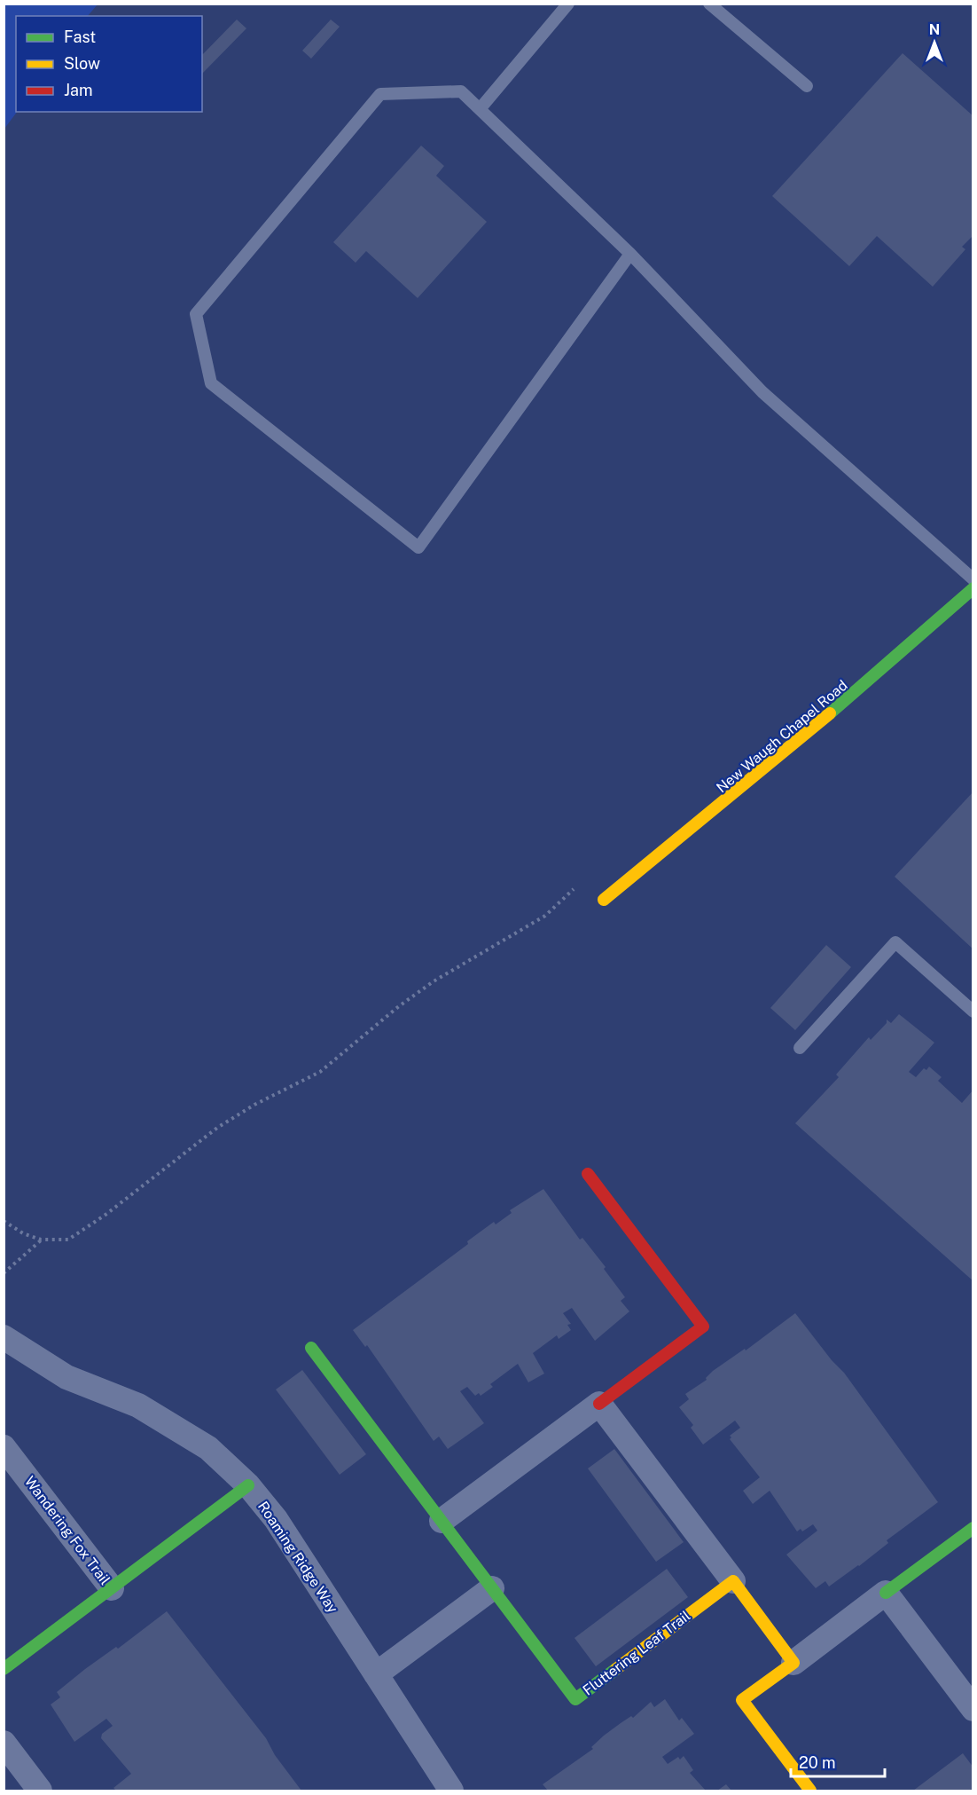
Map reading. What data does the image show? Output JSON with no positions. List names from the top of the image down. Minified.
{"streets":{"street":["New Waugh Chapel Road","Wandering Fox Trail","Roaming Ridge Way","Fluttering Leaf Trail"]},"crossings":[["Wandering Fox Trail","Roaming Ridge Way"]],"legend":["Fast","Slow","Jam"],"scale_bar":"20 m","north":"top"}
